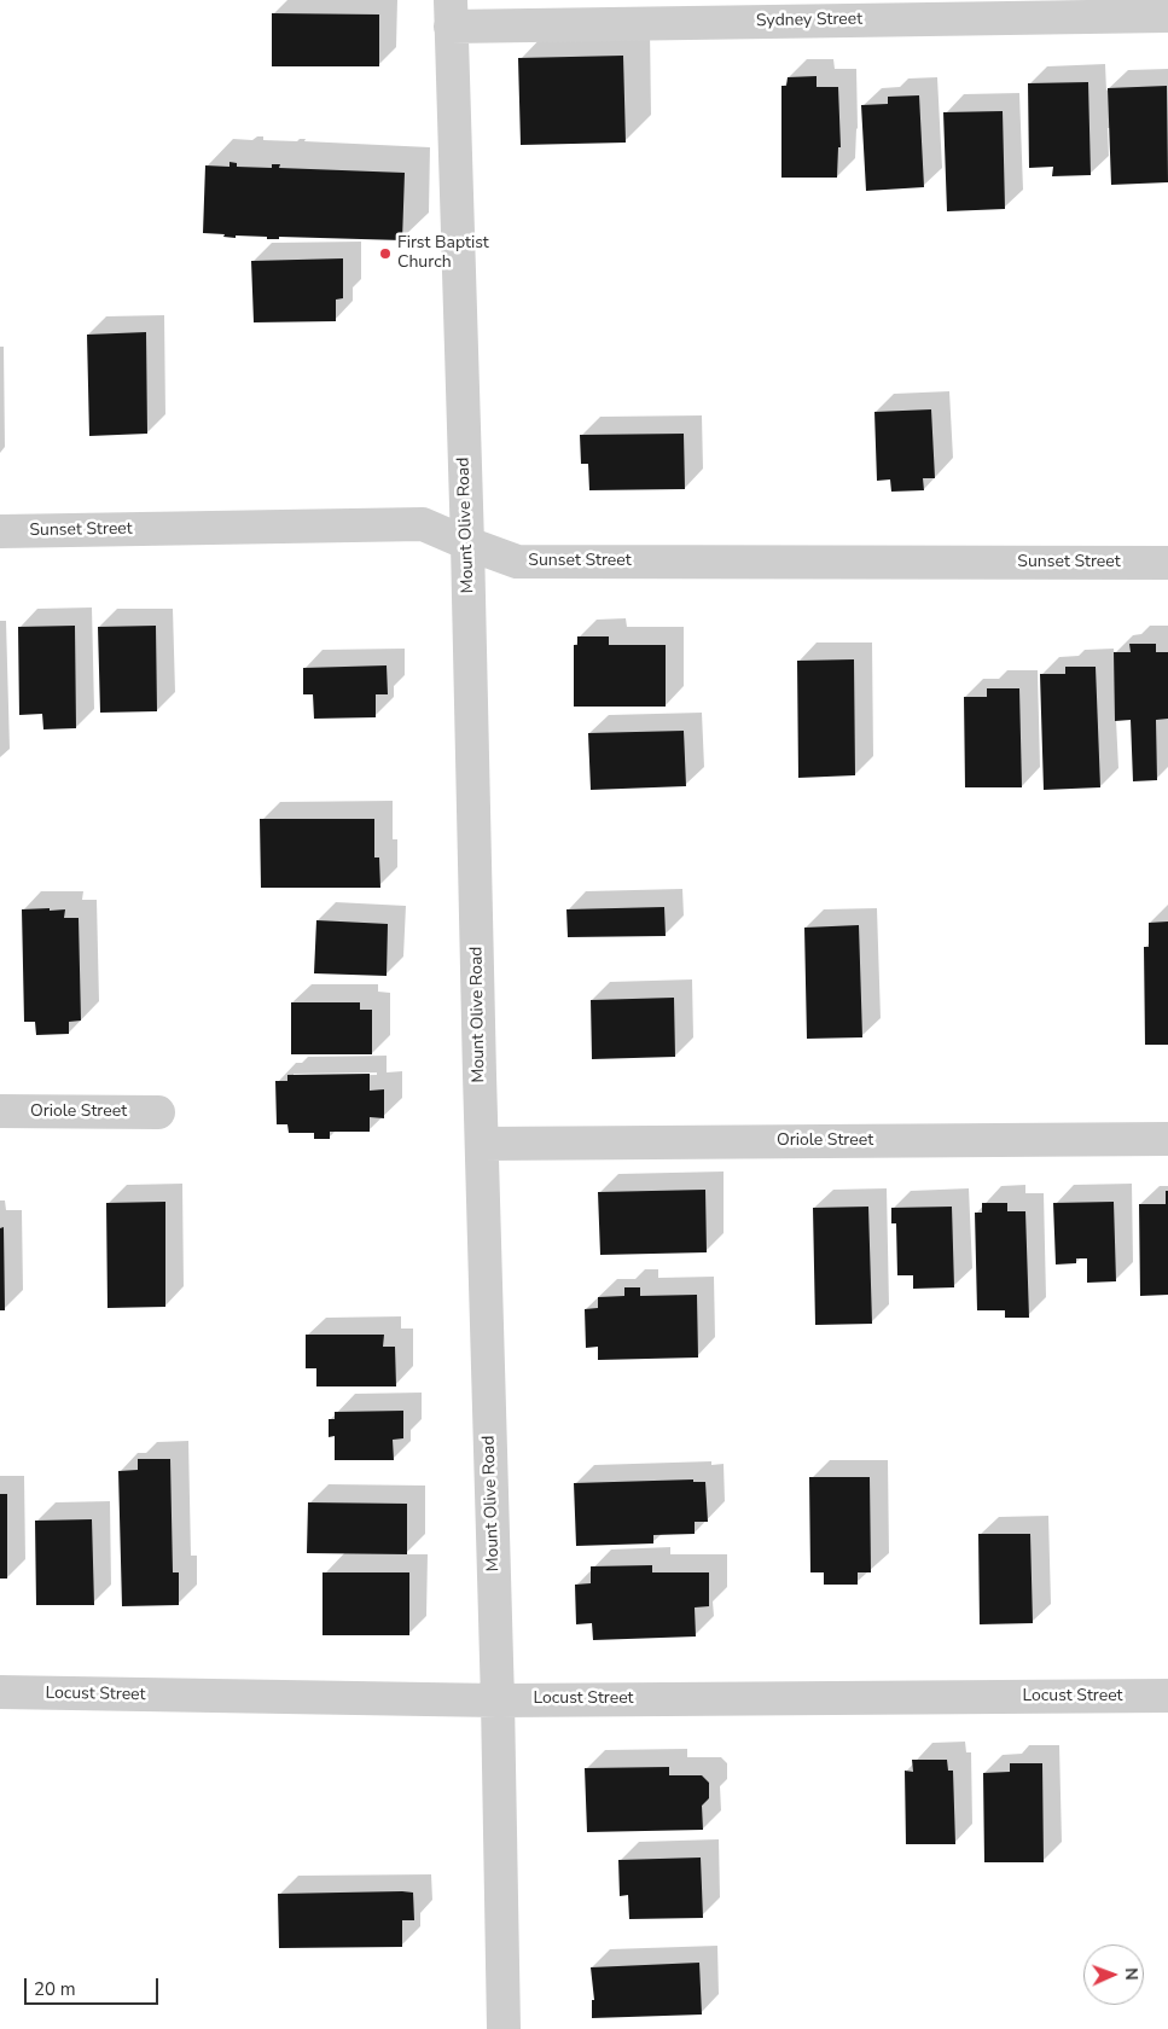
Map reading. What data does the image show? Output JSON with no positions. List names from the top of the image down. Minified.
{"streets":{"street":["Sydney Street","Mount Olive Road","Sunset Street","Oriole Street","Locust Street"]},"crossings":[["Sydney Street","Mount Olive Road"],["Mount Olive Road","Sunset Street"],["Mount Olive Road","Oriole Street"],["Mount Olive Road","Locust Street"]],"places":["First Baptist Church"],"scale_bar":"20 m","north":"right"}
